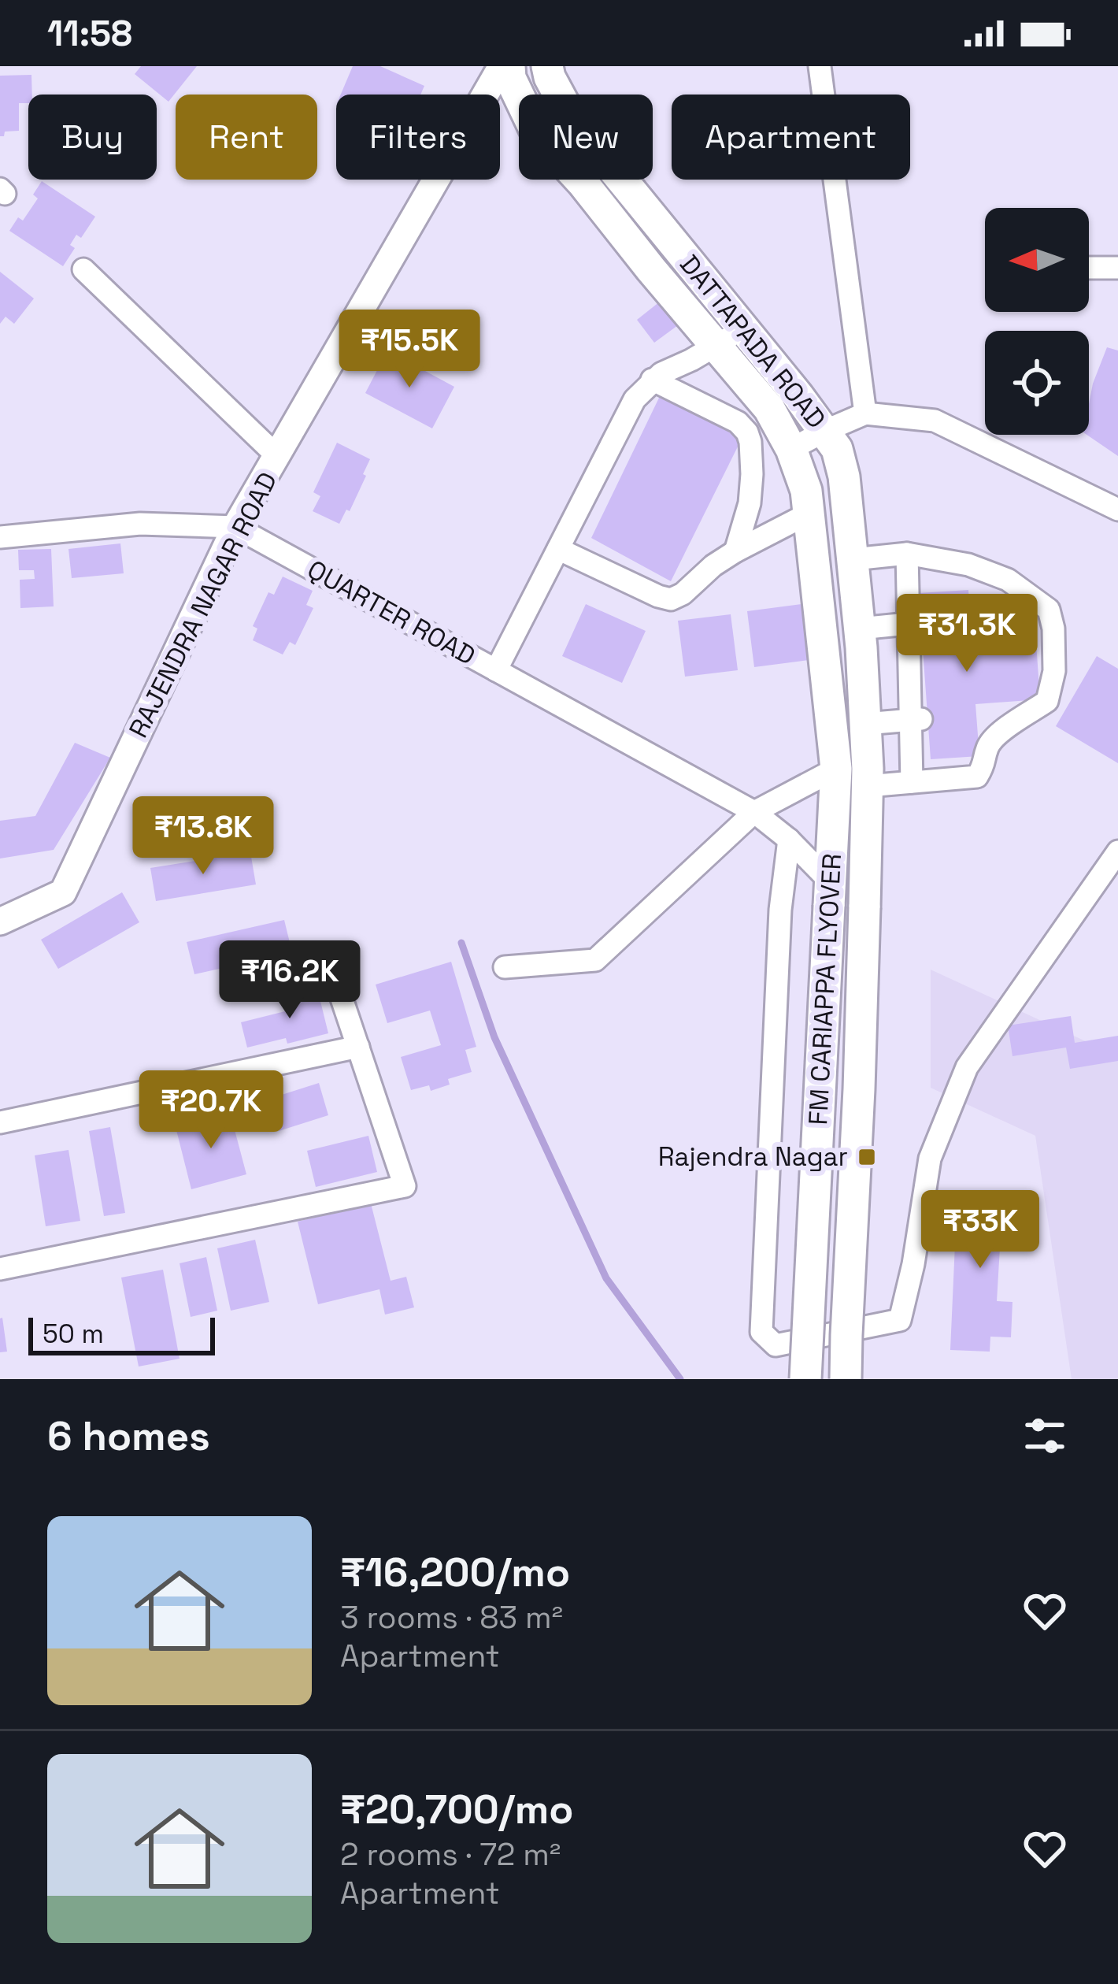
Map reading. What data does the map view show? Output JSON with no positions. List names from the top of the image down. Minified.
{"streets":{"main road":["DATTAPADA ROAD","FM CARIAPPA FLYOVER"],"street":["RAJENDRA NAGAR ROAD","QUARTER ROAD"]},"crossings":[["DATTAPADA ROAD","FM CARIAPPA FLYOVER"],["RAJENDRA NAGAR ROAD","QUARTER ROAD"],["QUARTER ROAD","FM CARIAPPA FLYOVER"]],"places":{"transit":["Rajendra Nagar"]},"scale_bar":"50 m","north":"left","page":{"status":"11:58","chip":["Buy","Rent","Filters","New","Apartment"],"price":["₹15.5K","₹31.3K","₹13.8K","₹16.2K","₹20.7K","₹33K"],"scale":"50 m","heading":"6 homes","list":[{"name":"₹16,200/mo","note":"3 rooms · 83 m² · Apartment"},{"name":"₹20,700/mo","note":"2 rooms · 72 m² · Apartment"}]}}
